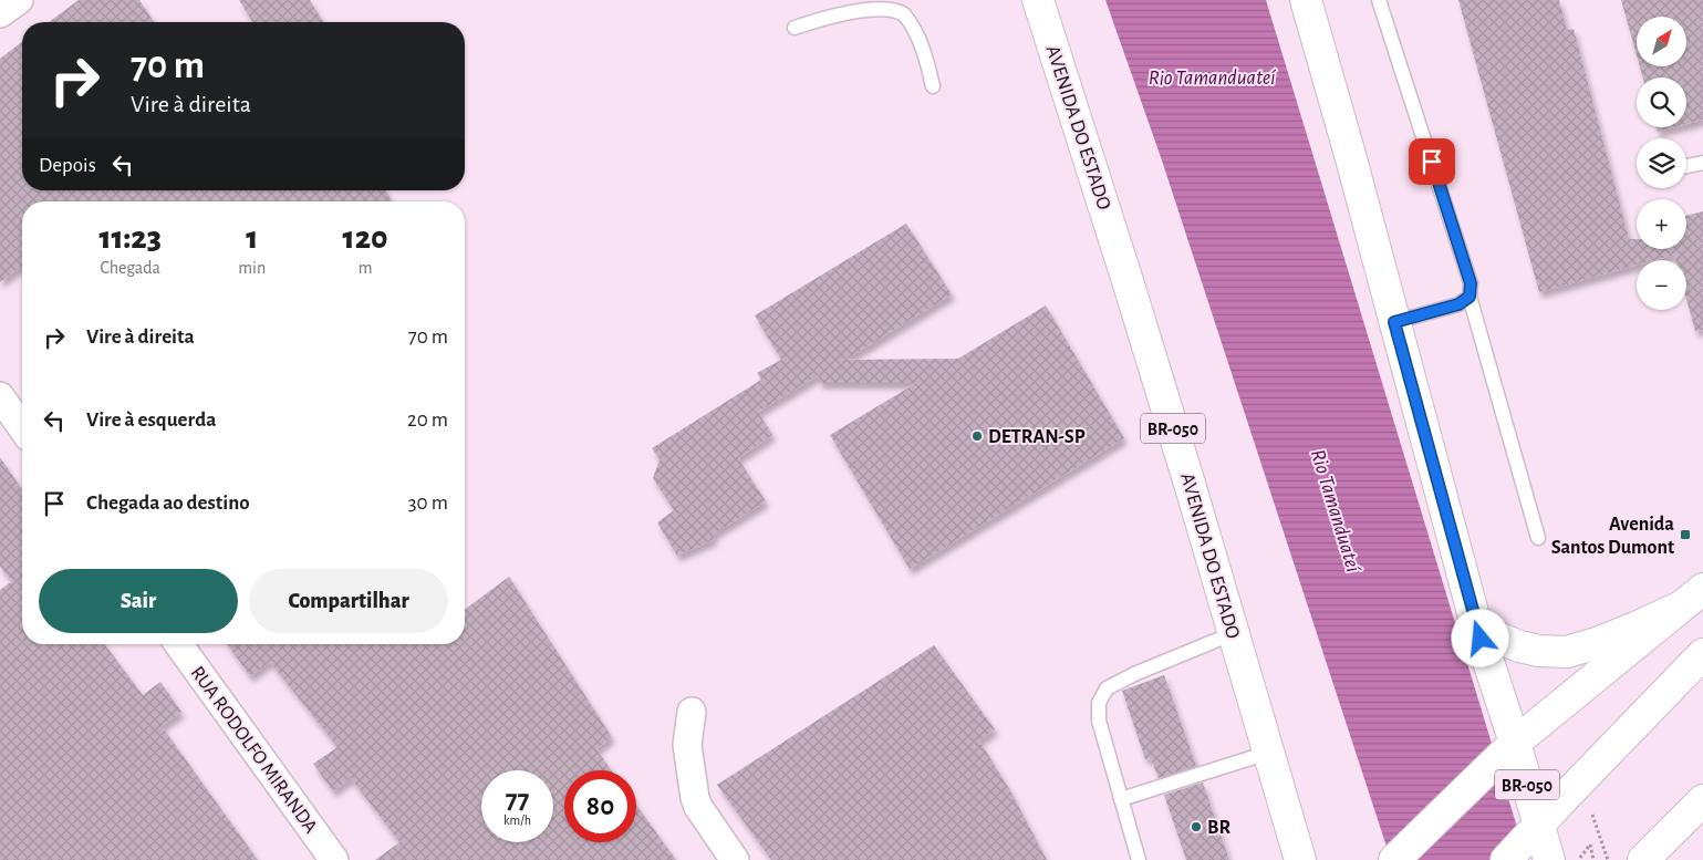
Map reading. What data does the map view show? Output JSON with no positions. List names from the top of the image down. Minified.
{"streets":{"main road":["AVENIDA DO ESTADO","BR-050"],"street":["RUA RODOLFO MIRANDA"]},"water":["Rio Tamanduateí"],"places":{"other":["DETRAN-SP","BR"],"transit":["Avenida Santos Dumont"]},"north":"top right","page":{"map_buttons":["+","−"],"turn":["70 m","Vire à direita"],"then":"Depois","eta":["11:23","Chegada","1","min","120","m"],"list":[{"name":"Vire à direita","value":"70 m"},{"name":"Vire à esquerda","value":"20 m"},{"name":"Chegada ao destino","value":"30 m"}],"buttons":["Sair","Compartilhar"],"speed":"77 km/h","limit":"80"}}
